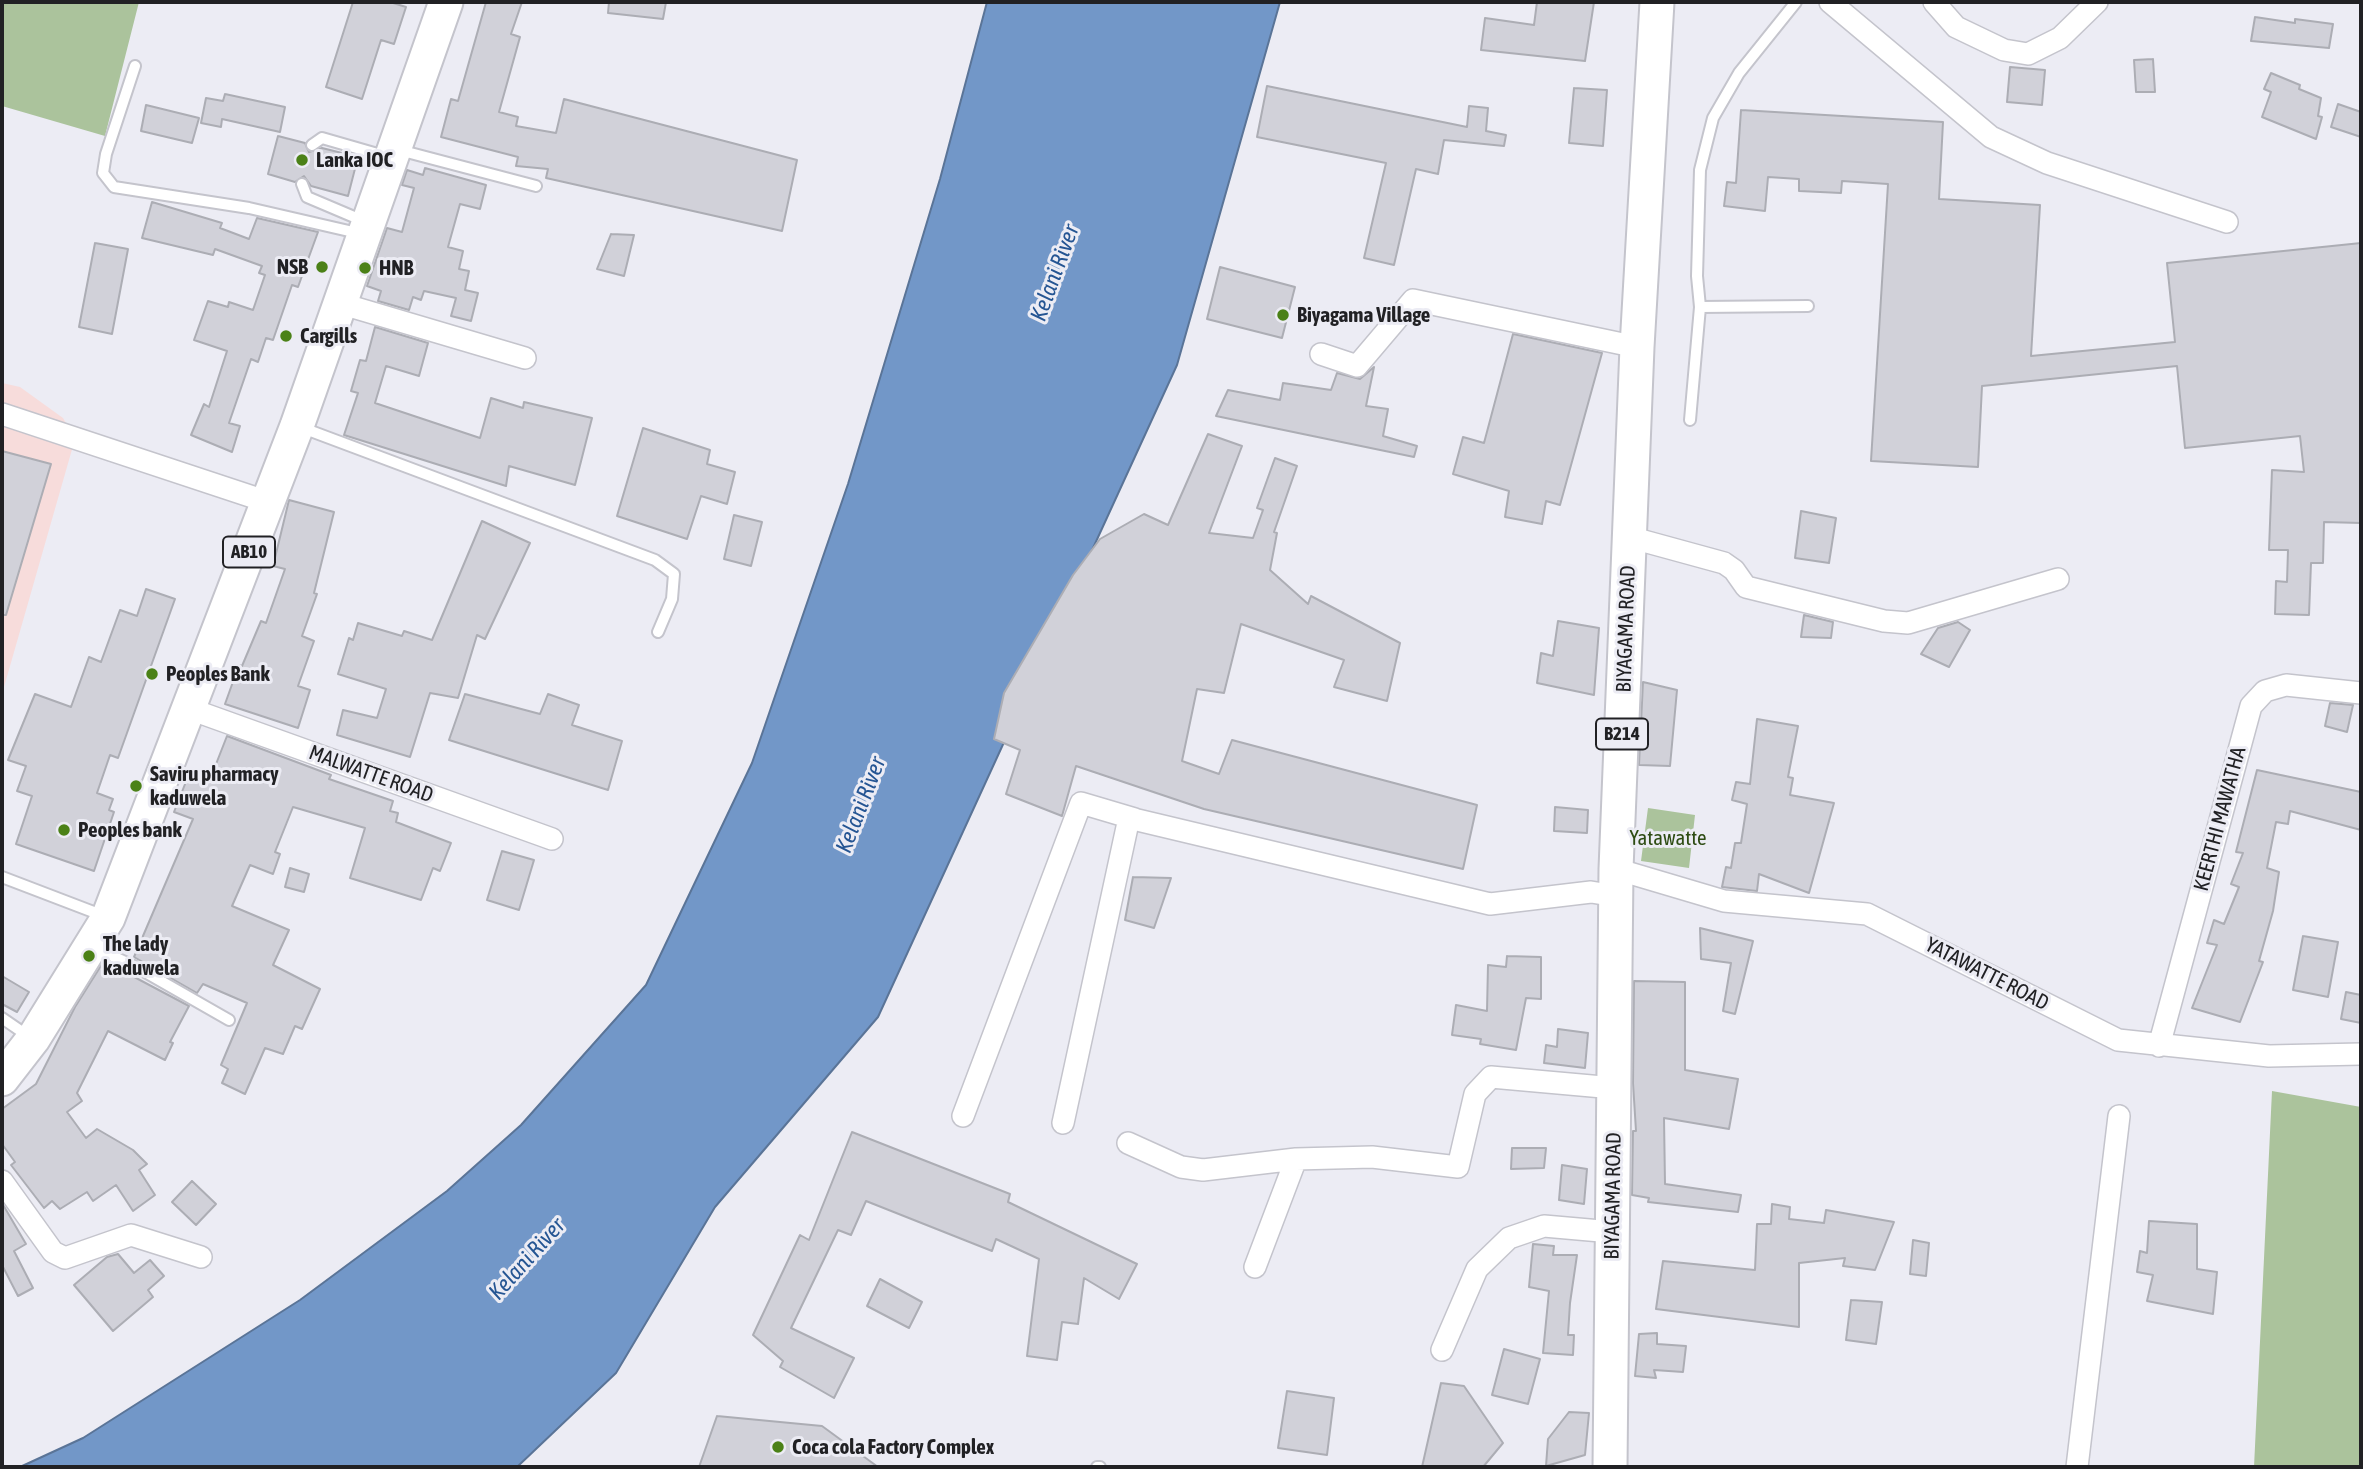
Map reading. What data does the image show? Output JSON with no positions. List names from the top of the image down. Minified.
{"streets":{"main road":["AB10","BIYAGAMA ROAD","B214"],"street":["MALWATTE ROAD","KEERTHI MAWATHA","YATAWATTE ROAD"]},"crossings":[["AB10","MALWATTE ROAD"],["BIYAGAMA ROAD","YATAWATTE ROAD"],["KEERTHI MAWATHA","YATAWATTE ROAD"]],"water":["Kelani River"],"parks":["Yatawatte"],"places":["Lanka IOC","NSB","HNB","Biyagama Village","Cargills","Peoples Bank","Saviru pharmacy kaduwela","Peoples bank","The lady kaduwela","Coca cola Factory Complex"]}
